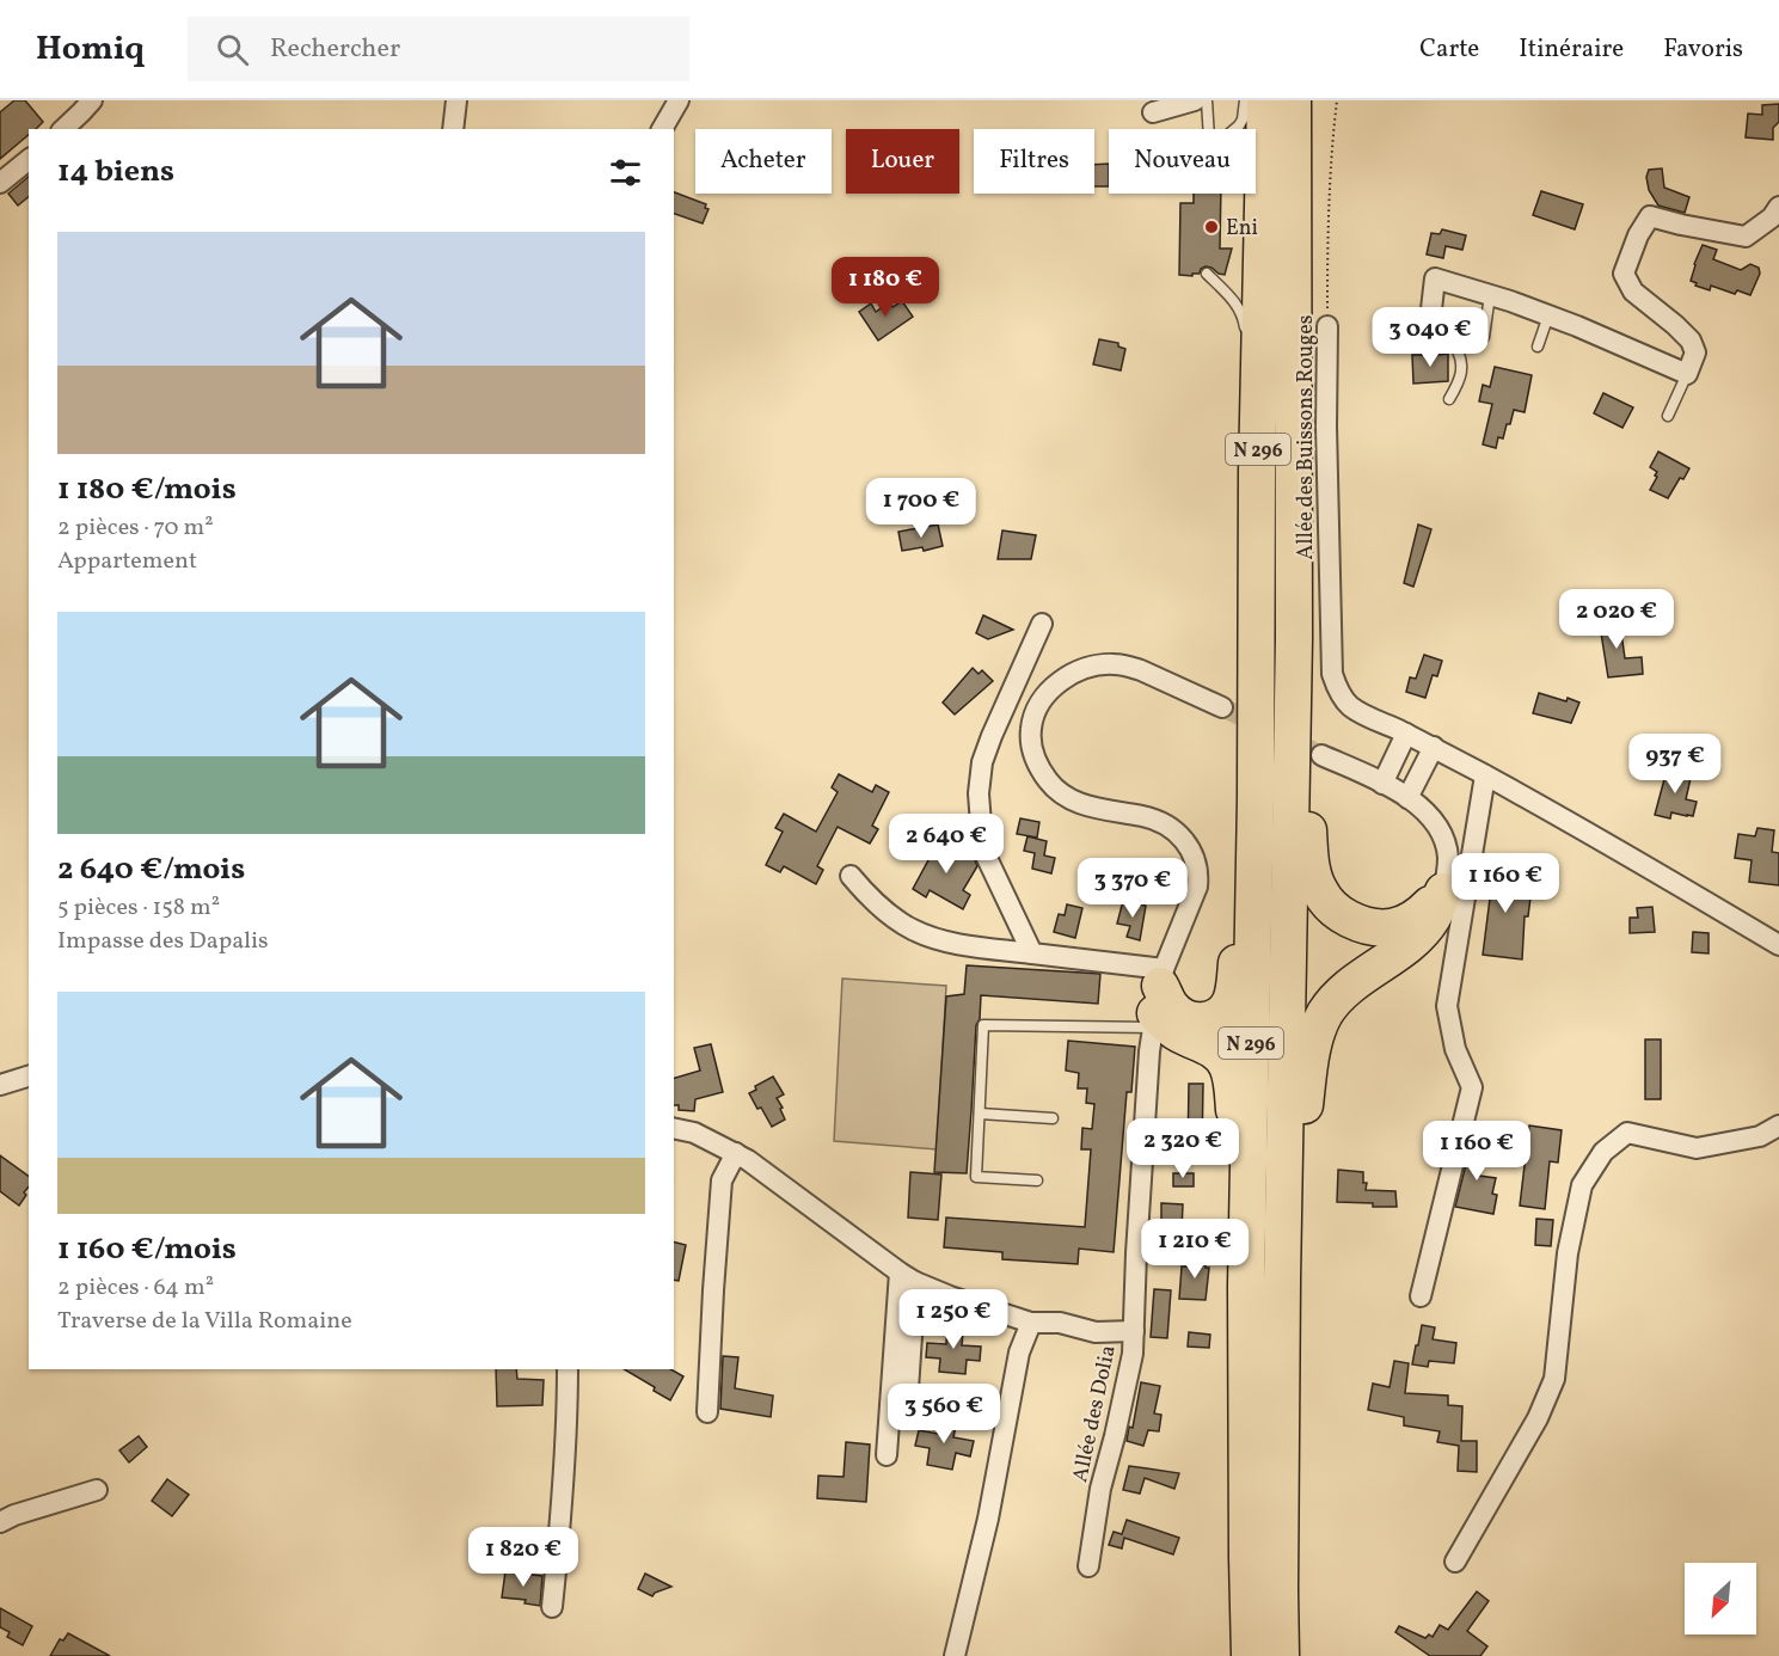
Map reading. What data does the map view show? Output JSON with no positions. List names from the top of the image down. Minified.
{"streets":{"highway":["N 296"],"street":["Allée des Buissons Rouges","Allée des Dolia"]},"places":["Eni"],"north":"bottom left","page":{"header":"Homiq","search":"Rechercher","nav":["Carte","Itinéraire","Favoris"],"chip":["Acheter","Louer","Filtres","Nouveau"],"heading":"14 biens","list":[{"name":"1 180 €/mois","note":"2 pièces · 70 m² · Appartement"},{"name":"2 640 €/mois","note":"5 pièces · 158 m² · Impasse des Dapalis"},{"name":"1 160 €/mois","note":"2 pièces · 64 m² · Traverse de la Villa Romaine"}],"price":["1 180 €","3 040 €","1 700 €","2 020 €","937 €","2 640 €","1 160 €","3 370 €","2 320 €","1 160 €","1 210 €","1 250 €","3 560 €","1 820 €"]}}
